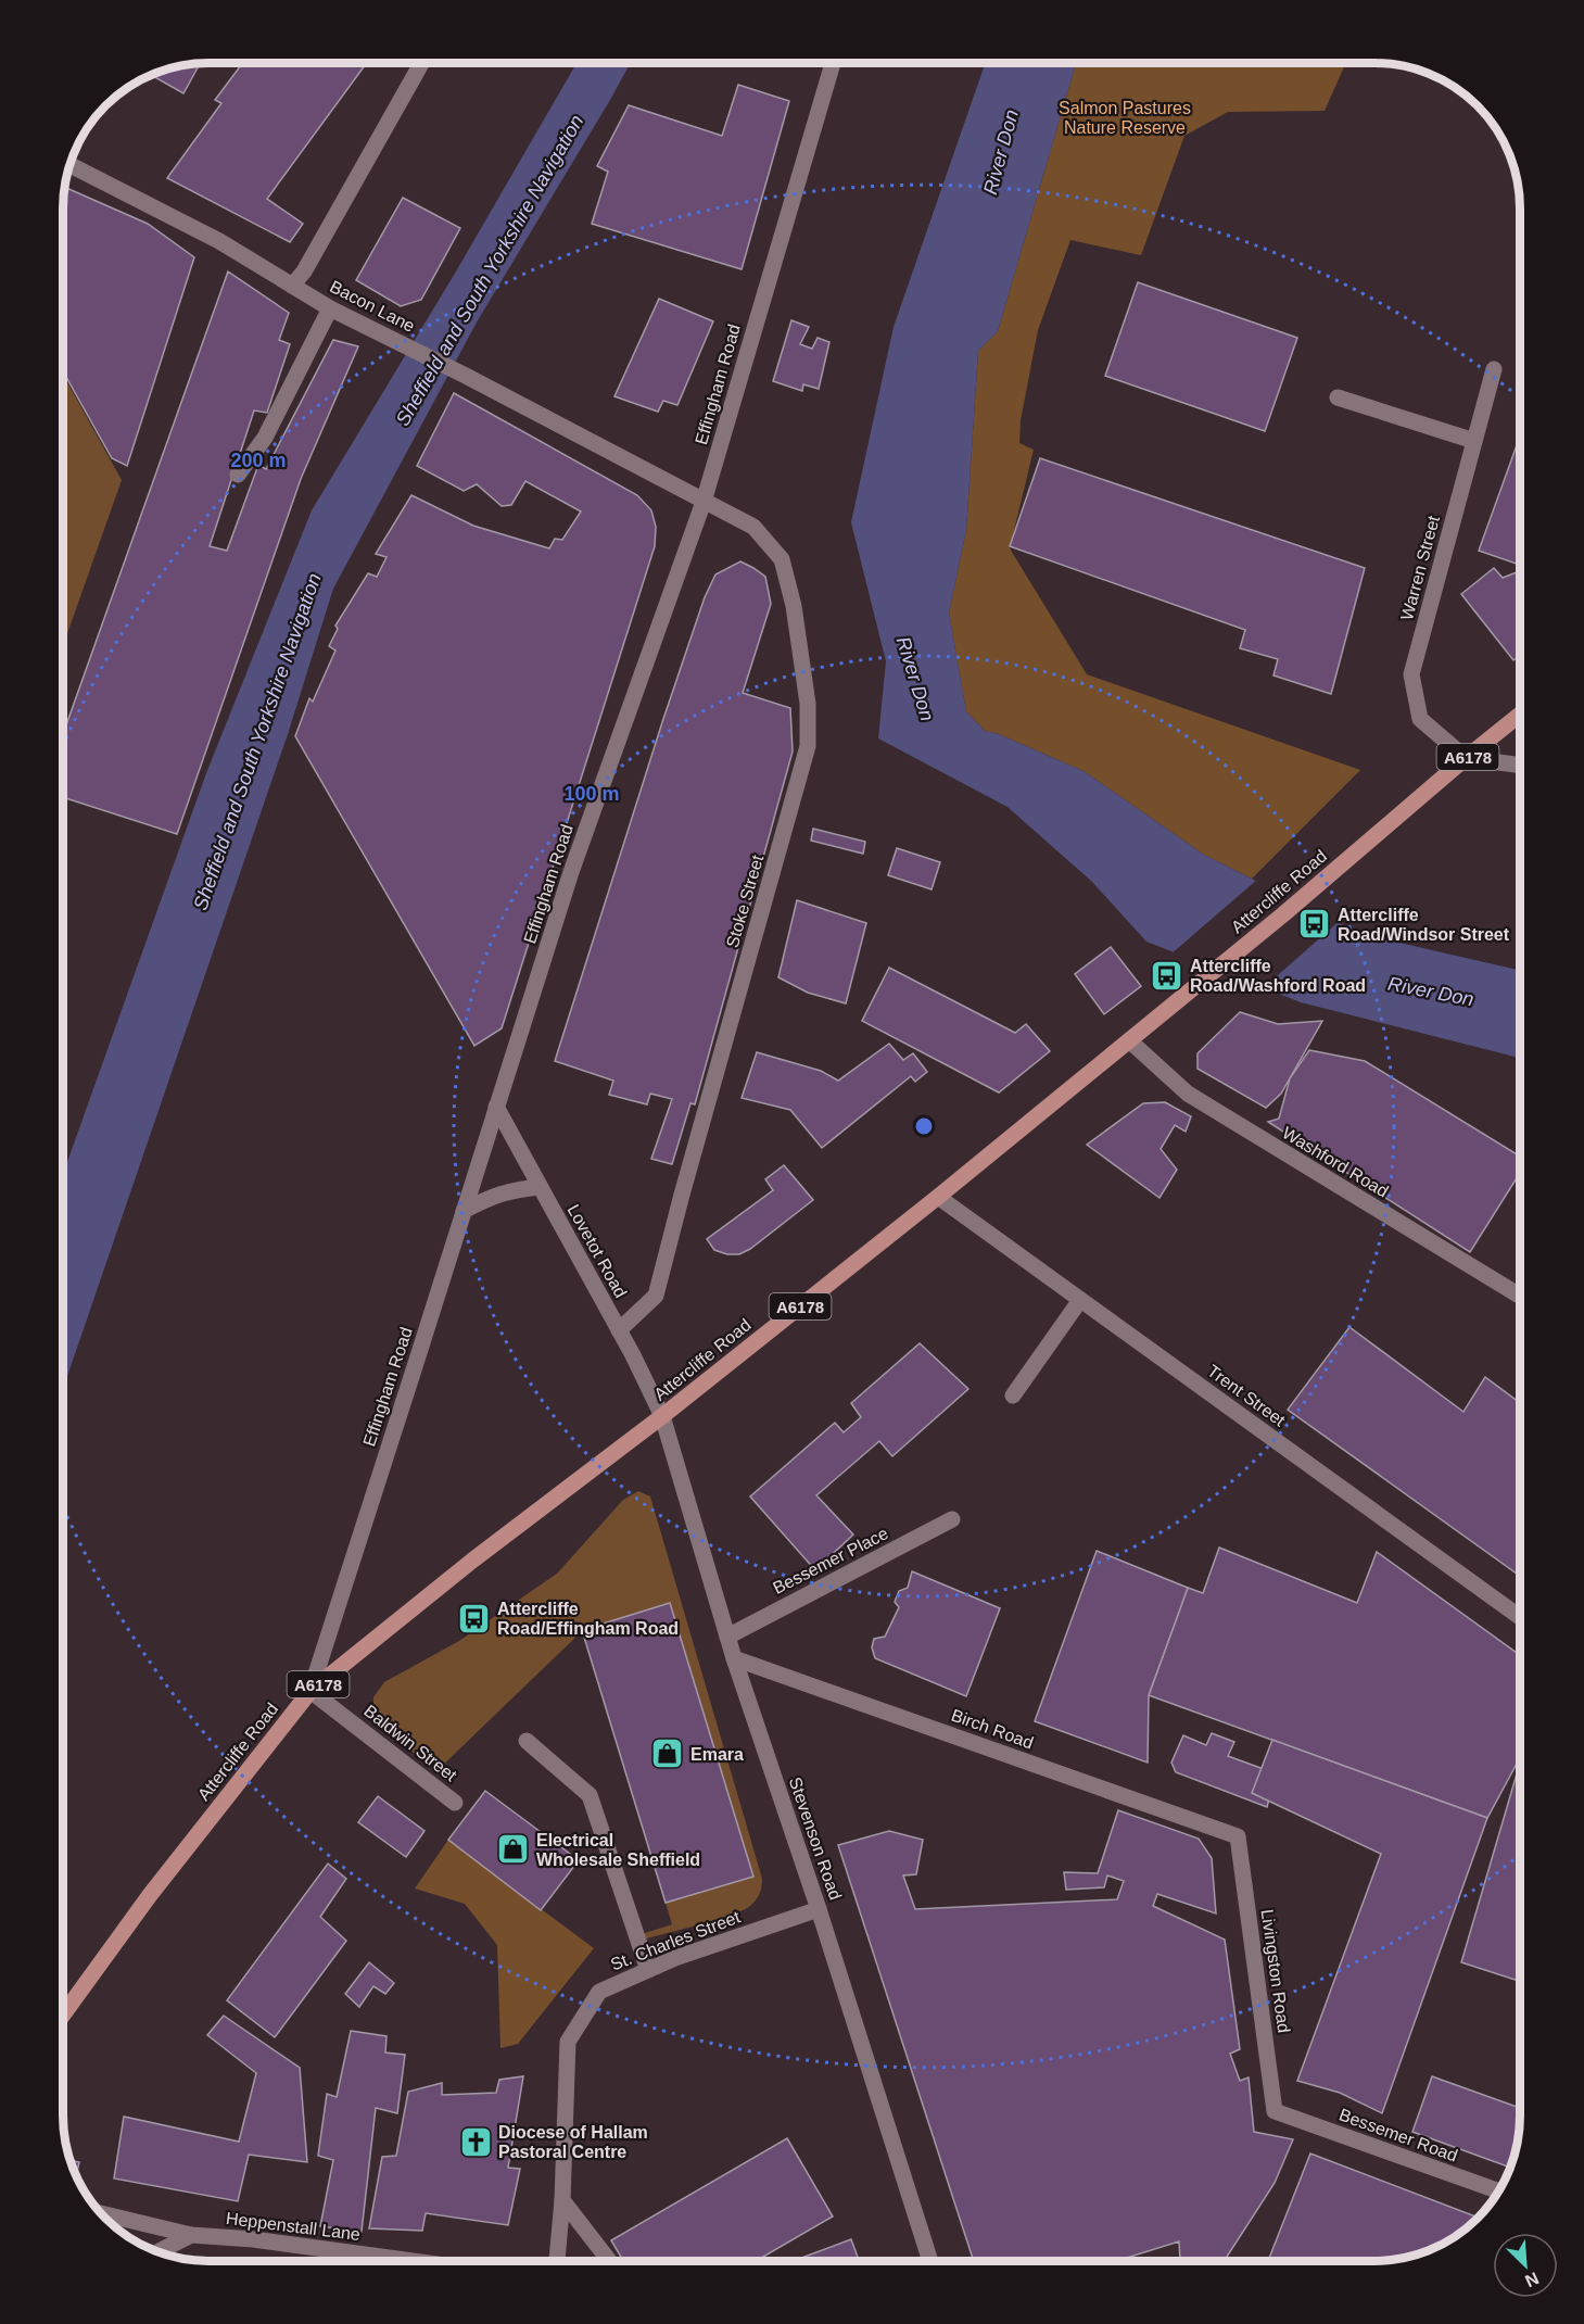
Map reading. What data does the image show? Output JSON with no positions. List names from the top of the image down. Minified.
{"streets":{"main road":["A6178","Attercliffe Road"],"street":["Bacon Lane","Effingham Road","Warren Street","Stoke Street","Washford Road","Lovetot Road","Trent Street","Bessemer Place","Birch Road","Baldwin Street","Stevenson Road","St. Charles Street","Livingston Road","Bessemer Road","Heppenstall Lane"]},"crossings":[["Bacon Lane","Effingham Road"],["Bacon Lane","Stoke Street"],["Effingham Road","Attercliffe Road"],["Effingham Road","Stoke Street"],["Effingham Road","Lovetot Road"],["Effingham Road","Baldwin Street"],["Warren Street","Attercliffe Road"],["Attercliffe Road","Washford Road"],["Attercliffe Road","Lovetot Road"],["Attercliffe Road","Trent Street"],["Attercliffe Road","Baldwin Street"],["Attercliffe Road","Stevenson Road"],["Stoke Street","Lovetot Road"],["Lovetot Road","Stevenson Road"],["Bessemer Place","Stevenson Road"],["Birch Road","Stevenson Road"],["Birch Road","Livingston Road"],["Stevenson Road","St. Charles Street"],["Livingston Road","Bessemer Road"]],"water":["River Don","Sheffield and South Yorkshire Navigation"],"parks":["Salmon Pastures Nature Reserve"],"places":{"bus stop":["Attercliffe Road/Windsor Street","Attercliffe Road/Washford Road","Attercliffe Road/Effingham Road"],"shop":["Emara","Electrical Wholesale Sheffield"],"church":["Diocese of Hallam Pastoral Centre"]},"north":"bottom right","rings":["200 m","100 m"]}
